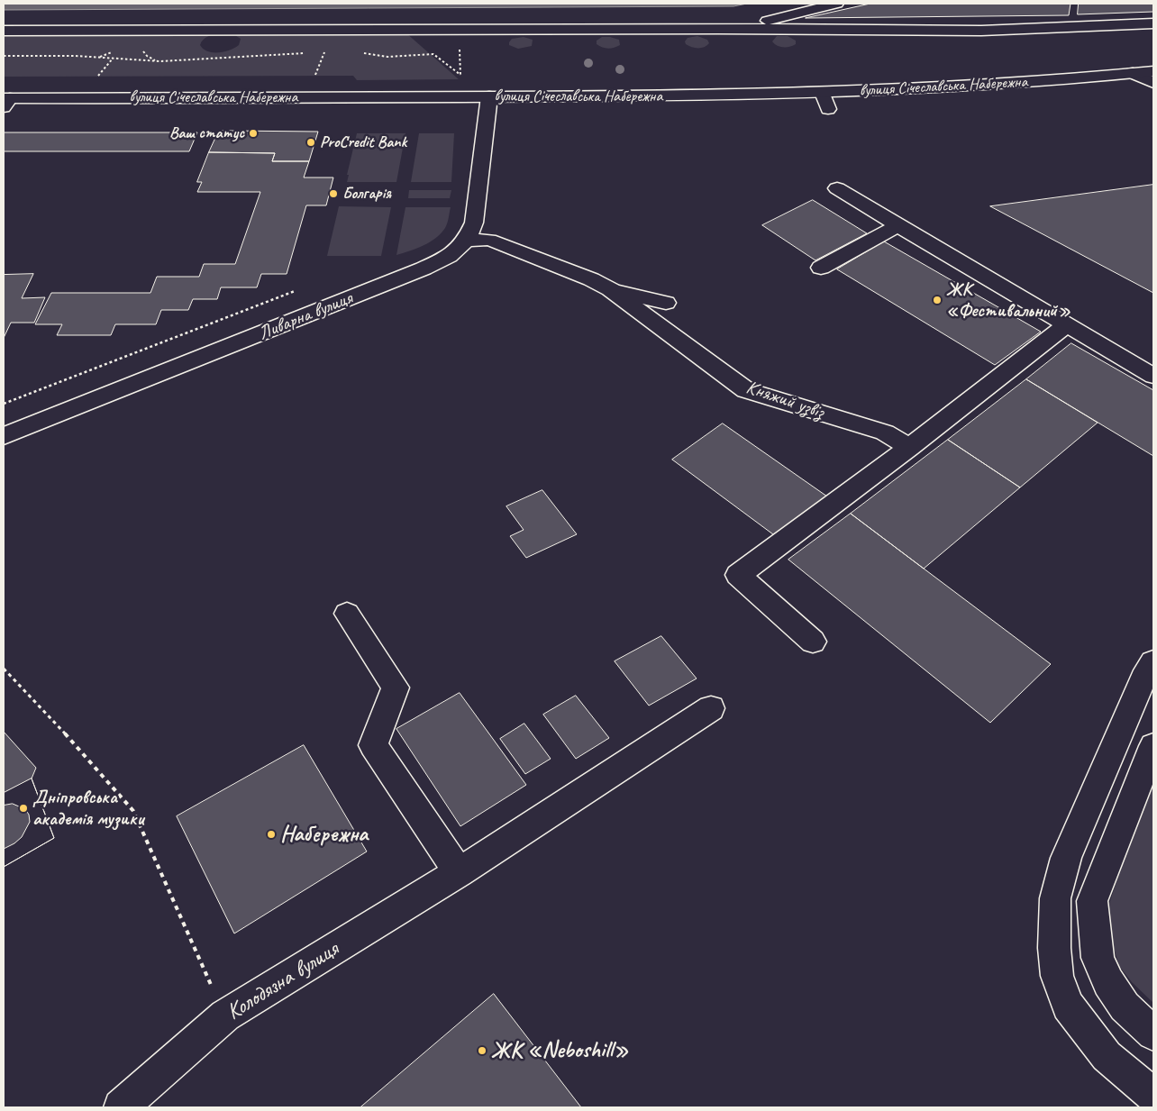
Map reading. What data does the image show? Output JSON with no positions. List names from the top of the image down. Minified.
{"streets":{"street":["вулиця Січеславська Набережна","Ливарна вулиця","Княжий узвіз","Колодязна вулиця"]},"crossings":[["вулиця Січеславська Набережна","Ливарна вулиця"],["Ливарна вулиця","Княжий узвіз"]],"places":["Ваш статус","ProCredit Bank","Болгарія","ЖК «Фестивальний»","Дніпровська академія музики","Набережна","ЖК «Neboshill»"]}
